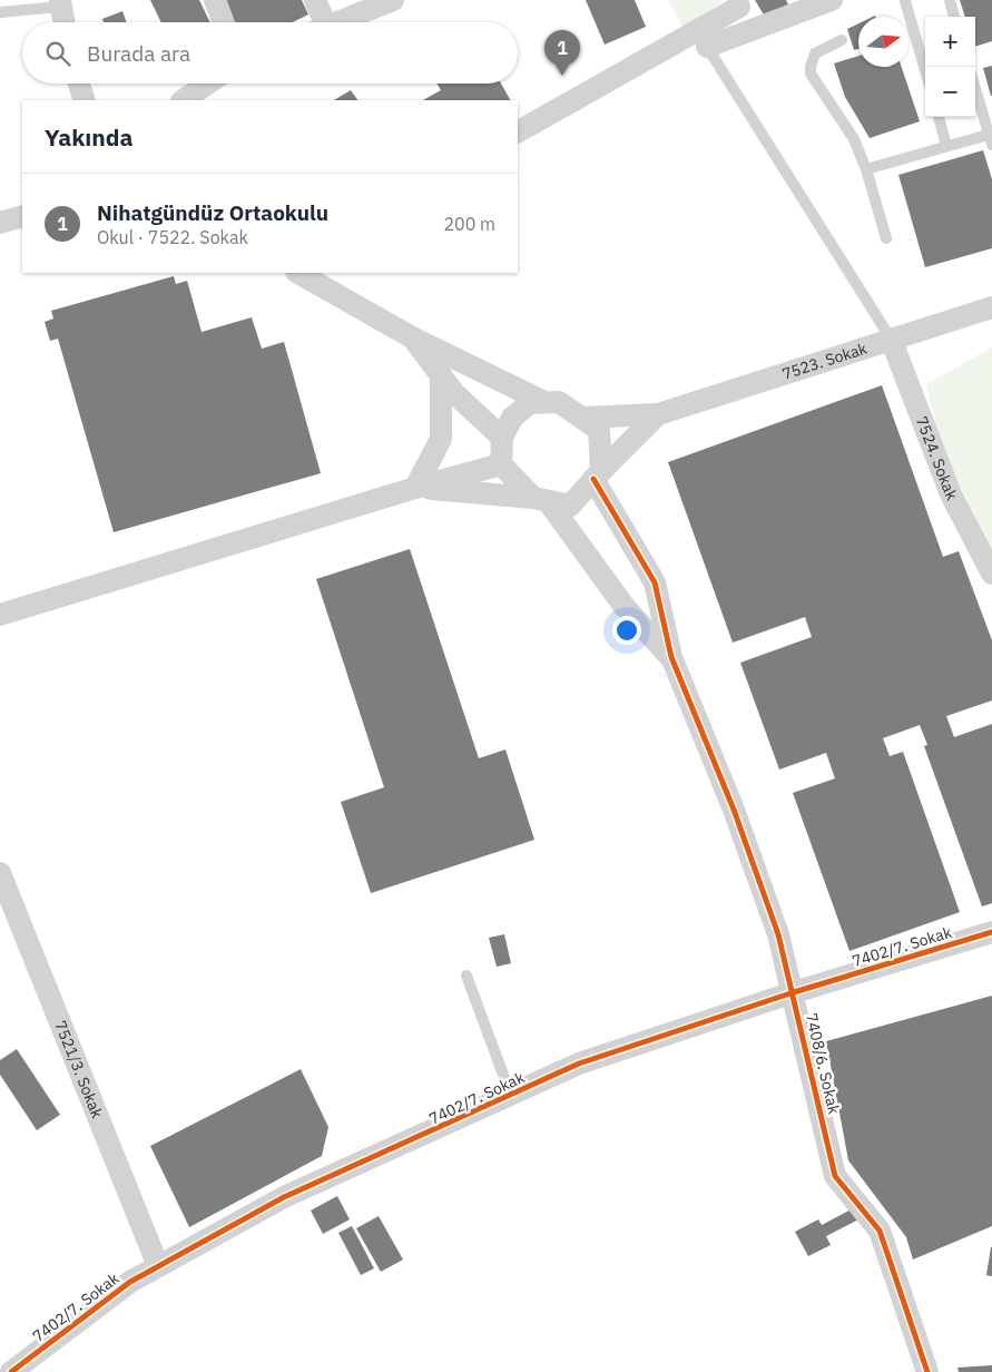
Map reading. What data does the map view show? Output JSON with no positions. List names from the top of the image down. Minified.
{"streets":{"street":["7523. Sokak","7524. Sokak","7402/7. Sokak","7408/6. Sokak","7521/3. Sokak"]},"crossings":[["7523. Sokak","7524. Sokak"],["7402/7. Sokak","7408/6. Sokak"],["7402/7. Sokak","7521/3. Sokak"]],"north":"right","page":{"map_buttons":["+","−"],"search":"Burada ara","pins":"1","heading":"Yakında","list":[{"mark":"1","name":"Nihatgündüz Ortaokulu","note":"Okul · 7522. Sokak","value":"200 m"}]}}
